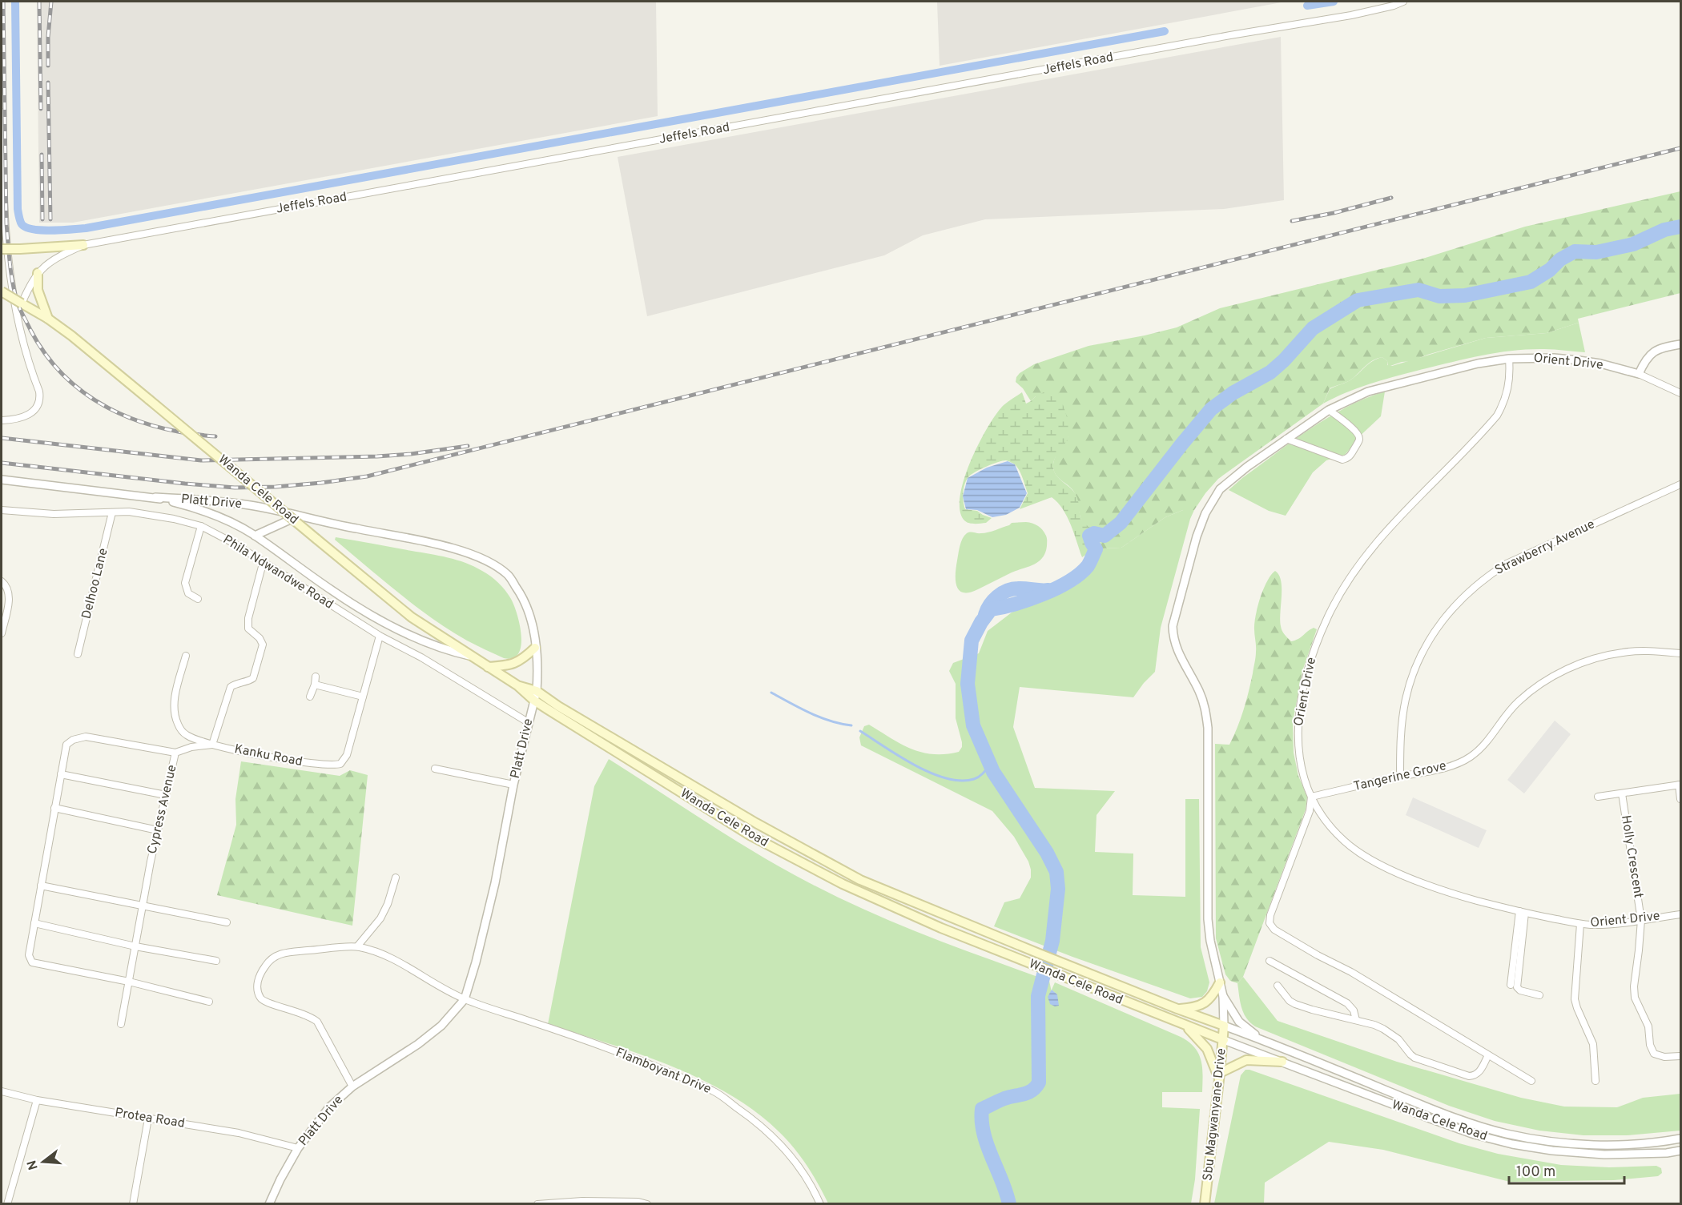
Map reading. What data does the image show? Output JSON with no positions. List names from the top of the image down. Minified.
{"streets":{"main road":["Wanda Cele Road","Sbu Magwanyane Drive"],"street":["Jeffels Road","Orient Drive","Platt Drive","Strawberry Avenue","Phila Ndwandwe Road","Delhoo Lane","Kanku Road","Tangerine Grove","Cypress Avenue","Holly Crescent","Flamboyant Drive","Protea Road"]},"crossings":[["Jeffels Road","Wanda Cele Road"],["Orient Drive","Wanda Cele Road"],["Orient Drive","Tangerine Grove"],["Orient Drive","Holly Crescent"],["Orient Drive","Sbu Magwanyane Drive"],["Wanda Cele Road","Platt Drive"],["Wanda Cele Road","Phila Ndwandwe Road"],["Wanda Cele Road","Sbu Magwanyane Drive"],["Platt Drive","Phila Ndwandwe Road"],["Platt Drive","Flamboyant Drive"],["Platt Drive","Protea Road"],["Strawberry Avenue","Tangerine Grove"],["Phila Ndwandwe Road","Delhoo Lane"],["Kanku Road","Cypress Avenue"]],"scale_bar":"100 m","north":"left"}
